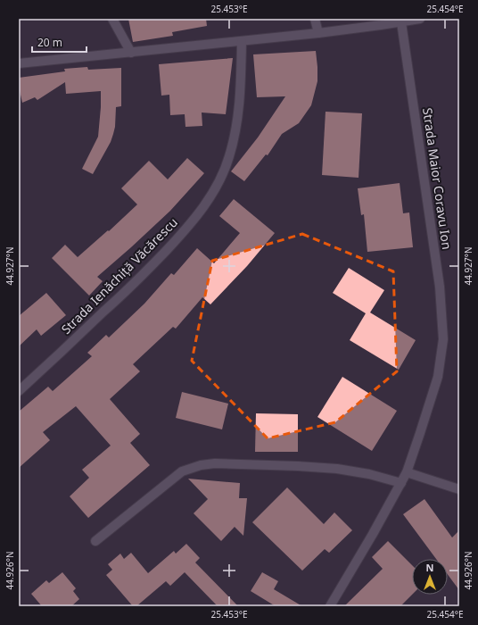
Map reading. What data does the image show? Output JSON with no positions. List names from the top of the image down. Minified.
{"streets":{"street":["Strada Maior Coravu Ion","Strada Ienăchiță Văcărescu"]},"scale_bar":"20 m","north":"top","coordinates":["25.453°E","25.454°E","44.927°N","44.926°N"]}
